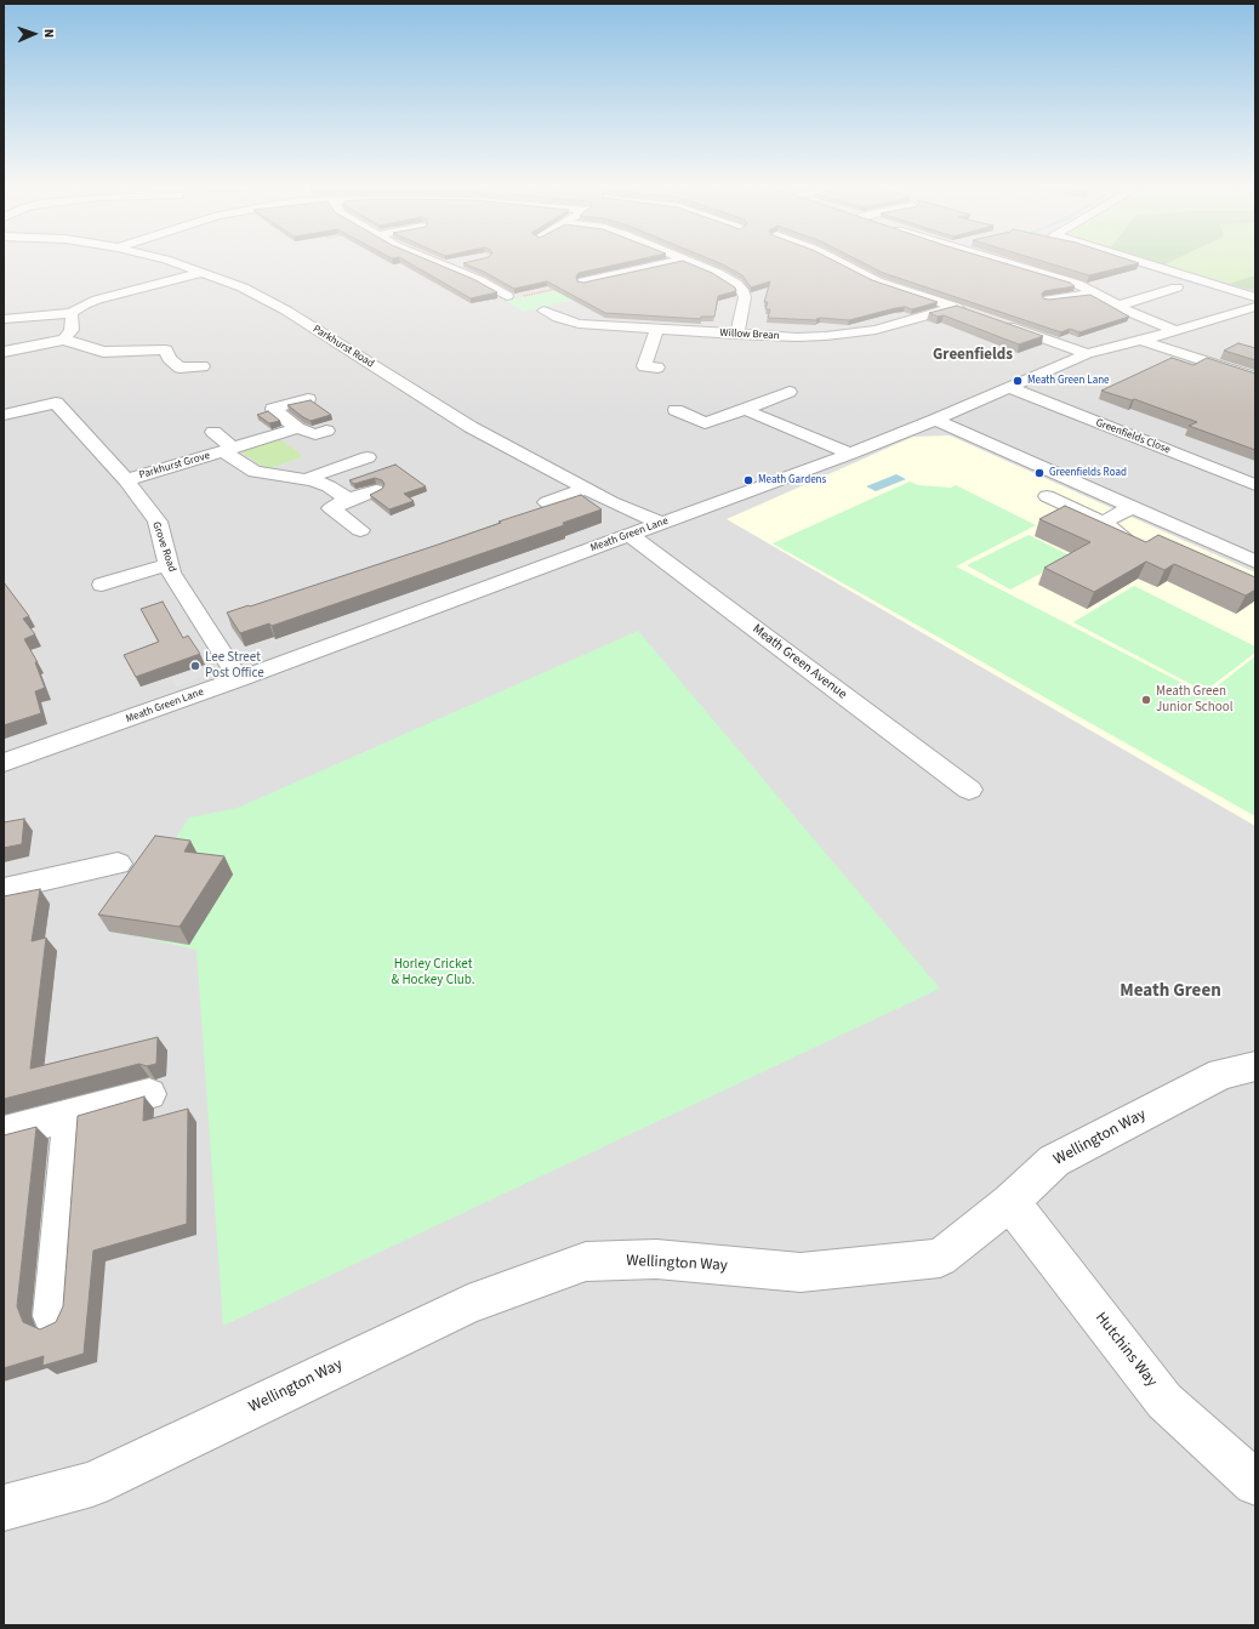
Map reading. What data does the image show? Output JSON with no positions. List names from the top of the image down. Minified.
{"streets":{"street":["Willow Brean","Parkhurst Road","Greenfields Close","Parkhurst Grove","Meath Green Lane","Grove Road","Meath Green Avenue","Wellington Way","Hutchins Way"]},"crossings":[["Parkhurst Road","Meath Green Lane"],["Greenfields Close","Meath Green Lane"],["Parkhurst Grove","Grove Road"],["Meath Green Lane","Grove Road"],["Meath Green Lane","Meath Green Avenue"],["Wellington Way","Hutchins Way"]],"districts":["Greenfields","Meath Green"],"parks":["Horley Cricket & Hockey Club."],"places":["Meath Green Lane","Greenfields Road","Meath Gardens","Lee Street Post Office","Meath Green Junior School"],"north":"right"}
